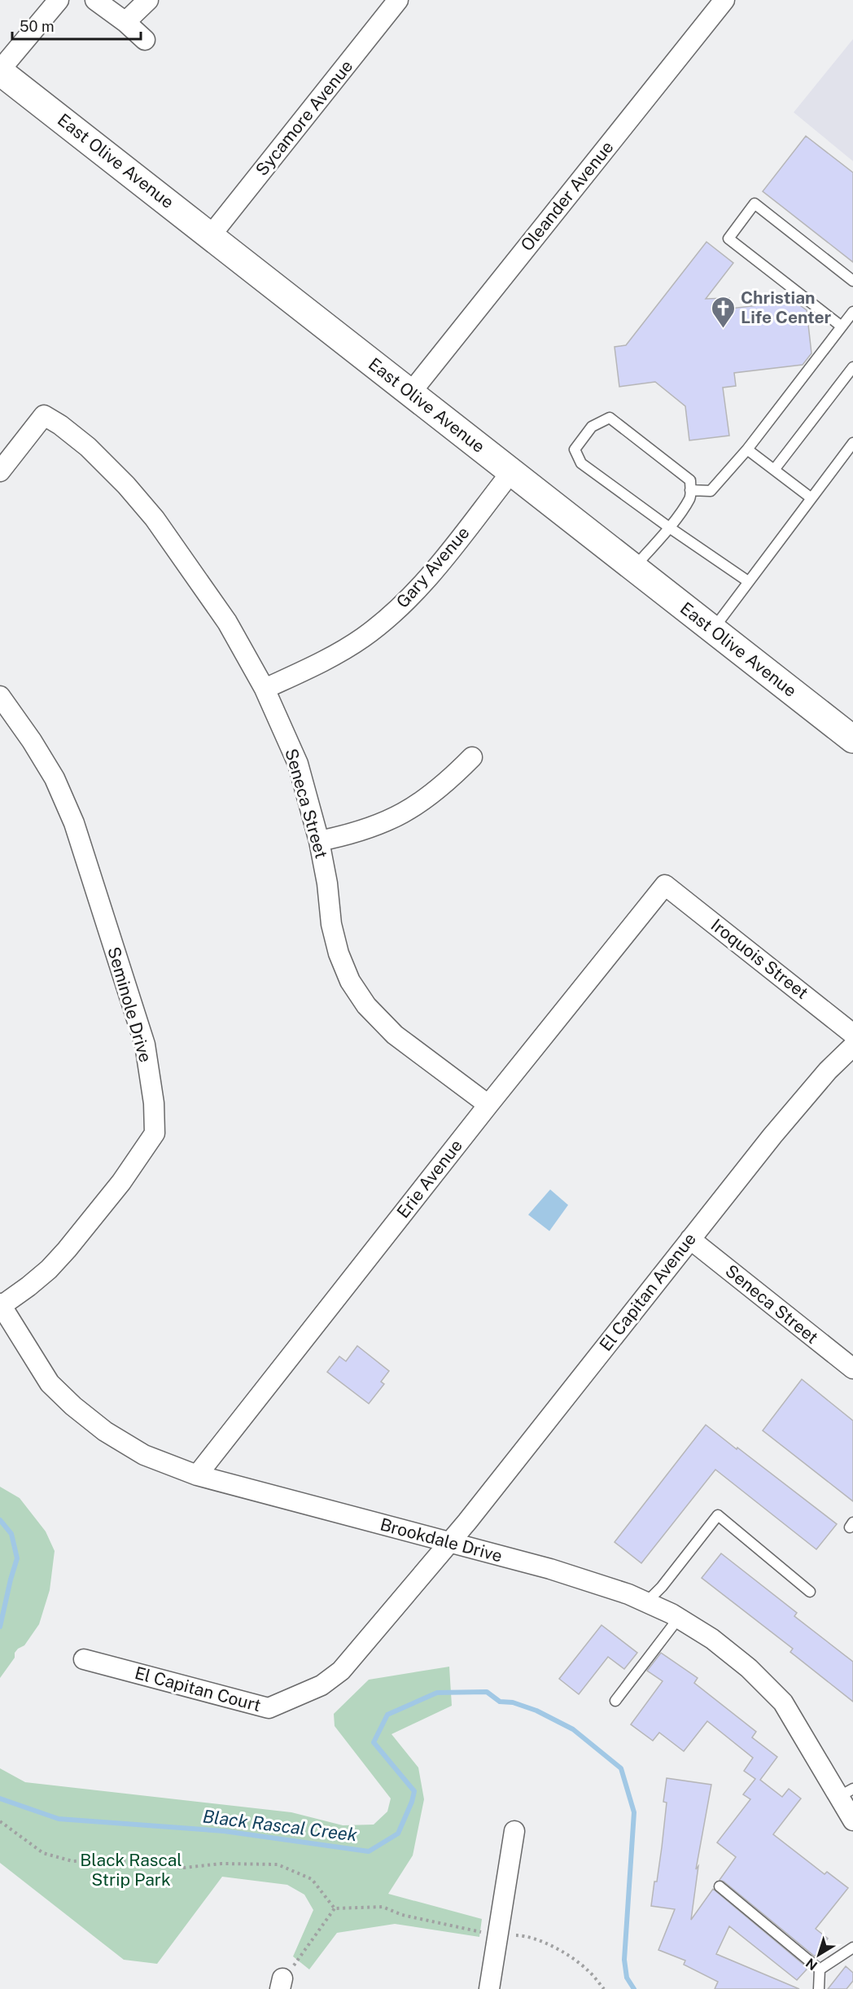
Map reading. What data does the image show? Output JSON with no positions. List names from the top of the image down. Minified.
{"streets":{"main road":["East Olive Avenue"],"street":["Sycamore Avenue","Oleander Avenue","Gary Avenue","Seneca Street","Iroquois Street","Seminole Drive","Erie Avenue","El Capitan Avenue","Brookdale Drive","El Capitan Court"]},"crossings":[["Sycamore Avenue","East Olive Avenue"],["East Olive Avenue","Oleander Avenue"],["East Olive Avenue","Gary Avenue"],["Gary Avenue","Seneca Street"],["Seneca Street","Erie Avenue"],["Seneca Street","El Capitan Avenue"],["Iroquois Street","Erie Avenue"],["Seminole Drive","Brookdale Drive"],["Erie Avenue","Brookdale Drive"],["El Capitan Avenue","Brookdale Drive"],["El Capitan Avenue","El Capitan Court"],["Brookdale Drive","El Capitan Court"]],"water":["Black Rascal Creek"],"parks":["Black Rascal Strip Park"],"places":{"church":["Christian Life Center"]},"scale_bar":"50 m","north":"bottom left"}
